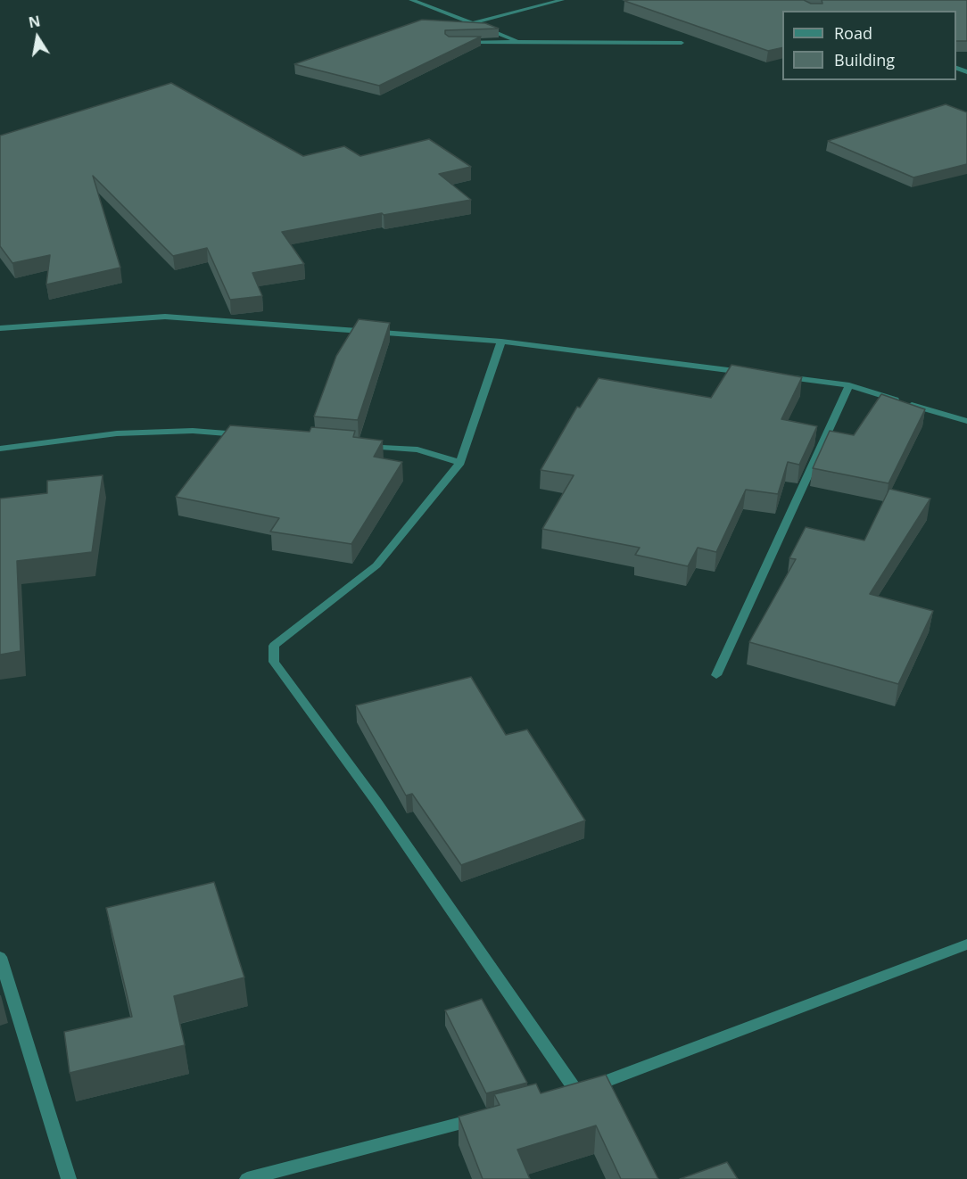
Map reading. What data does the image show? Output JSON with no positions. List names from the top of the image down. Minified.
{"legend":["Road","Building"],"north":"top"}
